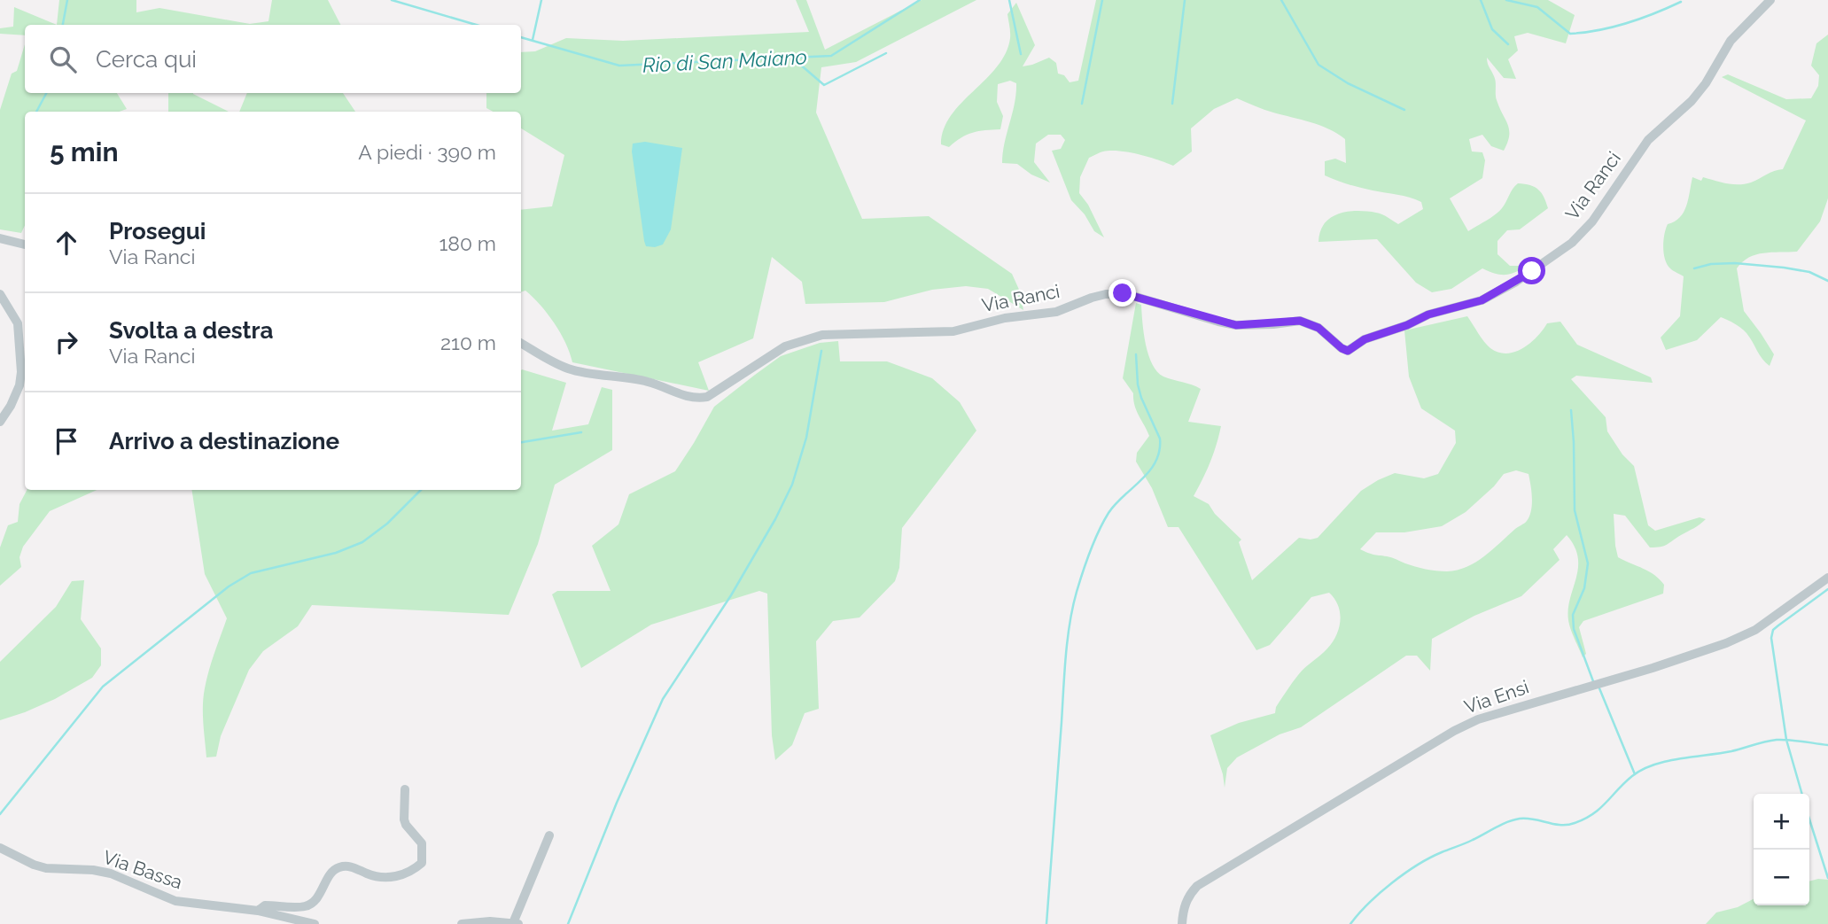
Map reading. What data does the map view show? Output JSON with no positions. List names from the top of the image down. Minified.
{"streets":{"street":["Via Ranci","Via Ensi","Via Bassa"]},"water":["Rio di San Maiano"],"page":{"search":"Cerca qui","heading":["5 min","A piedi · 390 m"],"list":[["Prosegui","Via Ranci","180 m"],["Svolta a destra","Via Ranci","210 m"],"Arrivo a destinazione"],"map_buttons":["+","−"]}}
